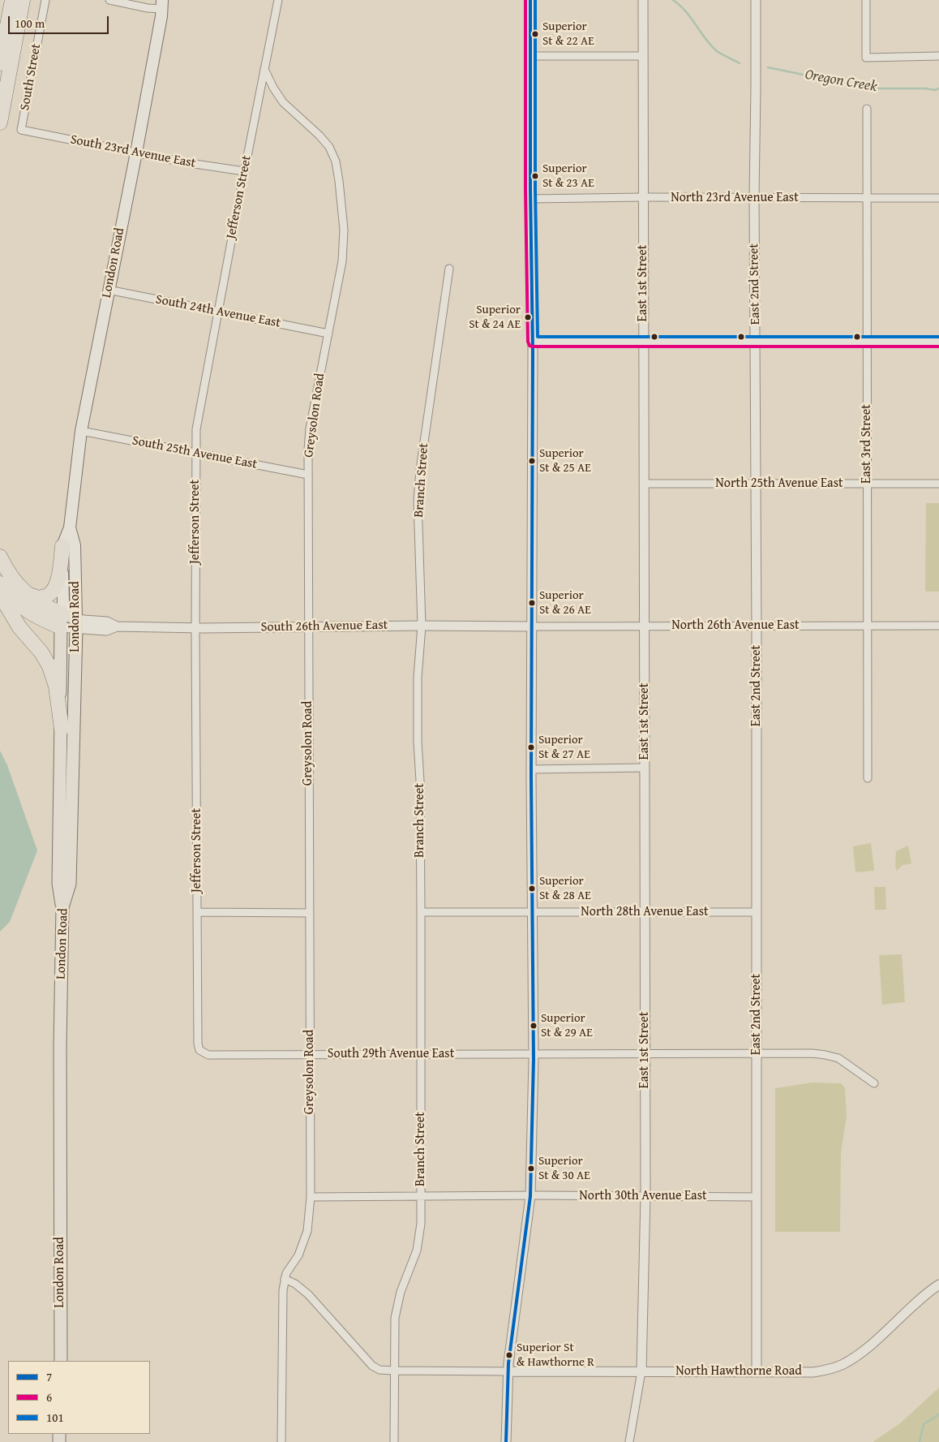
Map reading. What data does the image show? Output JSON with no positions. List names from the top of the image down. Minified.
{"streets":{"highway":["London Road"],"street":["South Street","South 23rd Avenue East","Jefferson Street","North 23rd Avenue East","East 1st Street","East 2nd Street","South 24th Avenue East","Greysolon Road","East 3rd Street","South 25th Avenue East","Branch Street","North 25th Avenue East","North 26th Avenue East","South 26th Avenue East","North 28th Avenue East","South 29th Avenue East","North 30th Avenue East","North Hawthorne Road"]},"crossings":[["South Street","South 23rd Avenue East"],["South 23rd Avenue East","Jefferson Street"],["South 23rd Avenue East","London Road"],["Jefferson Street","South 24th Avenue East"],["Jefferson Street","Greysolon Road"],["Jefferson Street","South 25th Avenue East"],["Jefferson Street","South 26th Avenue East"],["Jefferson Street","South 29th Avenue East"],["North 23rd Avenue East","East 1st Street"],["North 23rd Avenue East","East 2nd Street"],["North 23rd Avenue East","East 3rd Street"],["London Road","South 24th Avenue East"],["London Road","South 25th Avenue East"],["London Road","South 26th Avenue East"],["East 1st Street","North 25th Avenue East"],["East 1st Street","North 26th Avenue East"],["East 1st Street","North 28th Avenue East"],["East 1st Street","South 29th Avenue East"],["East 1st Street","North 30th Avenue East"],["East 1st Street","North Hawthorne Road"],["East 2nd Street","North 25th Avenue East"],["East 2nd Street","North 26th Avenue East"],["East 2nd Street","North 28th Avenue East"],["East 2nd Street","South 29th Avenue East"],["East 2nd Street","North 30th Avenue East"],["East 2nd Street","North Hawthorne Road"],["South 24th Avenue East","Greysolon Road"],["Greysolon Road","South 25th Avenue East"],["Greysolon Road","South 26th Avenue East"],["Greysolon Road","South 29th Avenue East"],["Greysolon Road","North 30th Avenue East"],["East 3rd Street","North 25th Avenue East"],["East 3rd Street","North 26th Avenue East"],["Branch Street","South 26th Avenue East"],["Branch Street","North 28th Avenue East"],["Branch Street","South 29th Avenue East"],["Branch Street","North 30th Avenue East"],["North 26th Avenue East","South 26th Avenue East"]],"water":["Oregon Creek"],"places":["Superior St & 22 AE","Superior St & 23 AE","Superior St & 24 AE","Superior St & 25 AE","Superior St & 26 AE","Superior St & 27 AE","Superior St & 28 AE","Superior St & 29 AE","Superior St & 30 AE","Superior St & Hawthorne R"],"lines":["transit line 7","transit line 6","transit line 101"],"legend":["7","6","101"],"scale_bar":"100 m"}
